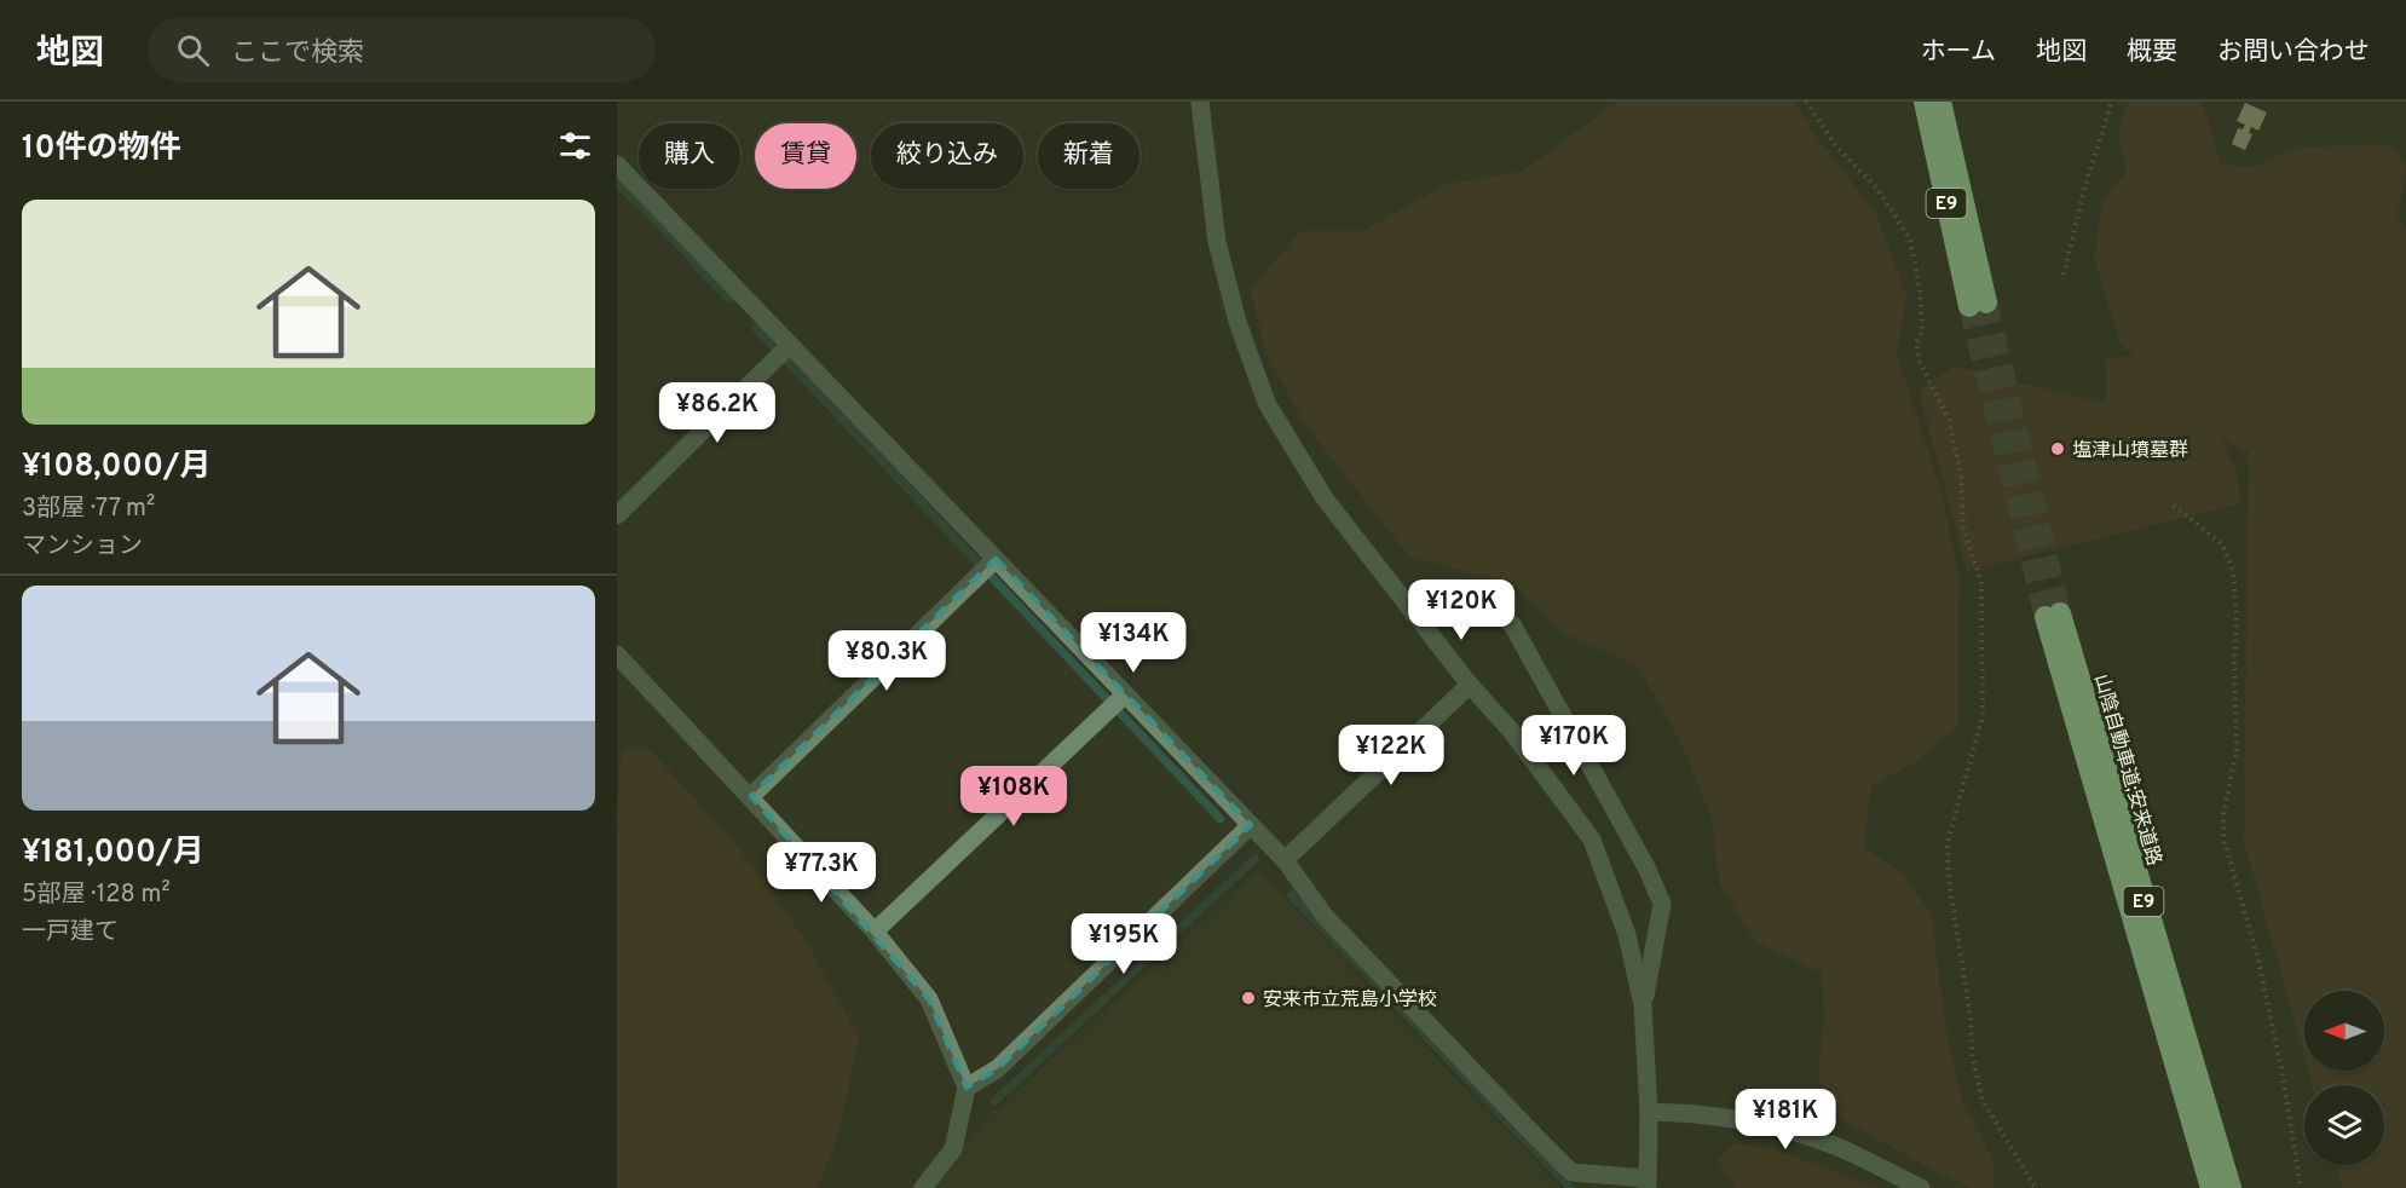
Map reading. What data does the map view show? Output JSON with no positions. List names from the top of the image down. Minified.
{"streets":{"highway":["E9","山陰自動車道;安来道路"]},"places":["塩津山墳墓群","安来市立荒島小学校"],"north":"left","page":{"header":"地図","search":"ここで検索","nav":["ホーム","地図","概要","お問い合わせ"],"heading":"10件の物件","chip":["購入","賃貸","絞り込み","新着"],"list":[{"name":"¥108,000/月","note":"3部屋 · 77 m² · マンション"},{"name":"¥181,000/月","note":"5部屋 · 128 m² · 一戸建て"}],"price":["¥86.2K","¥120K","¥134K","¥80.3K","¥170K","¥122K","¥108K","¥77.3K","¥195K","¥181K"]}}
